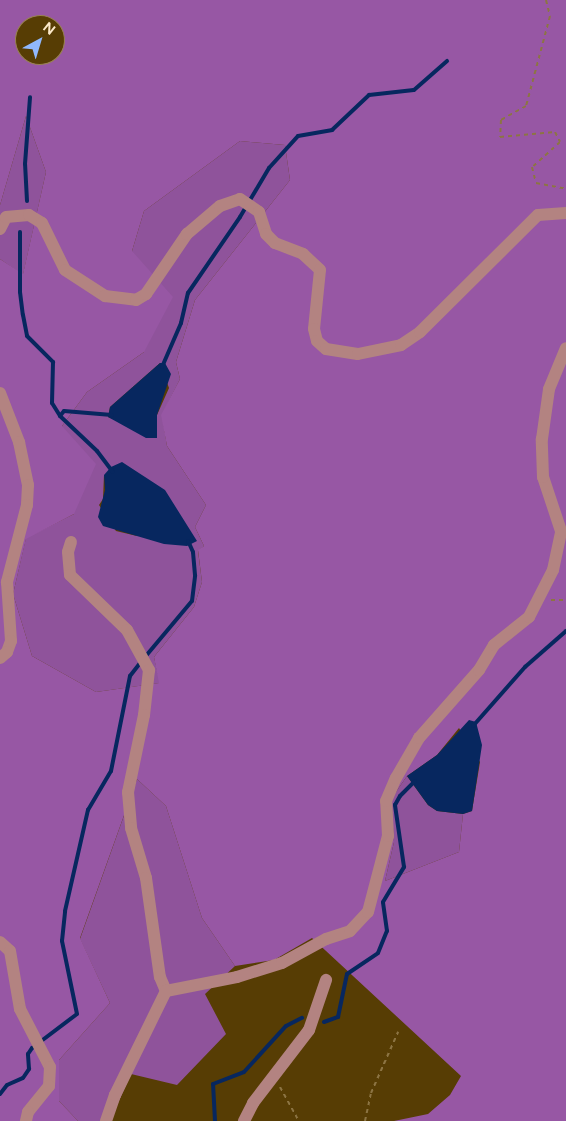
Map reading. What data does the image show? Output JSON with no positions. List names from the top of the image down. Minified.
{"north":"top right"}
